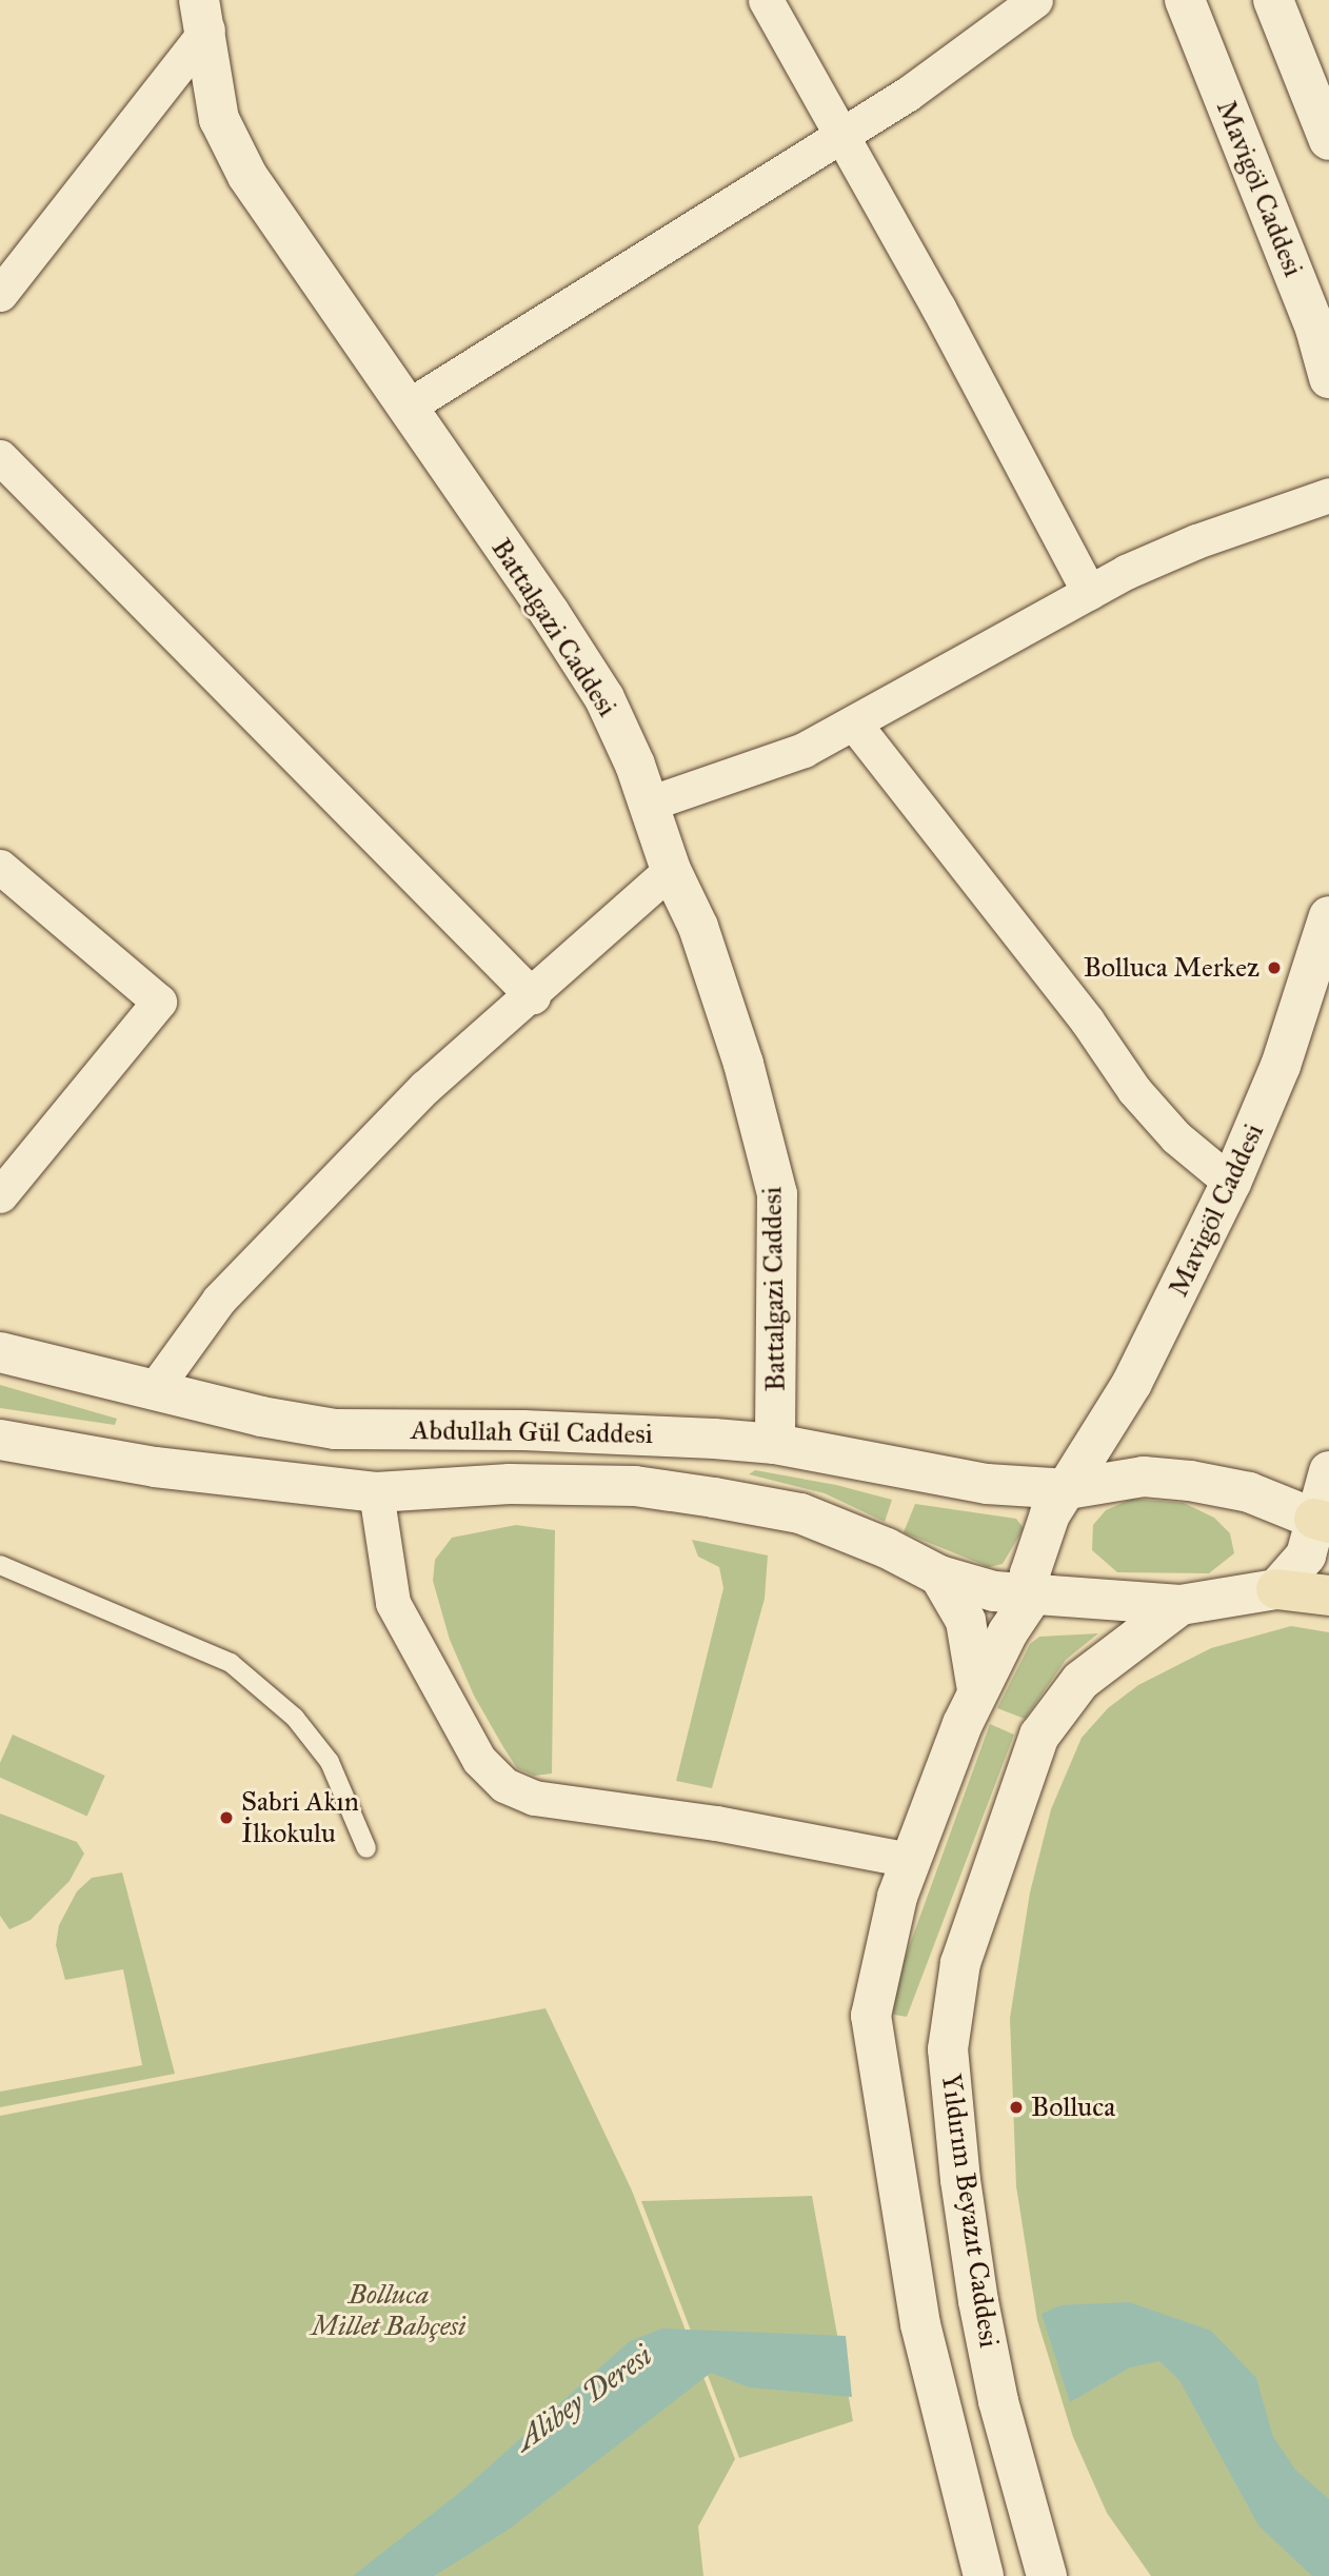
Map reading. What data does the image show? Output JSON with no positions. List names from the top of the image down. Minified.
{"streets":{"main road":["Mavigöl Caddesi","Battalgazi Caddesi","Abdullah Gül Caddesi","Yıldırım Beyazıt Caddesi"]},"crossings":[["Mavigöl Caddesi","Abdullah Gül Caddesi"],["Battalgazi Caddesi","Abdullah Gül Caddesi"],["Abdullah Gül Caddesi","Yıldırım Beyazıt Caddesi"]],"water":["Alibey Deresi"],"parks":["Bolluca Millet Bahçesi"],"places":["Bolluca Merkez","Sabri Akın İlkokulu","Bolluca"]}
